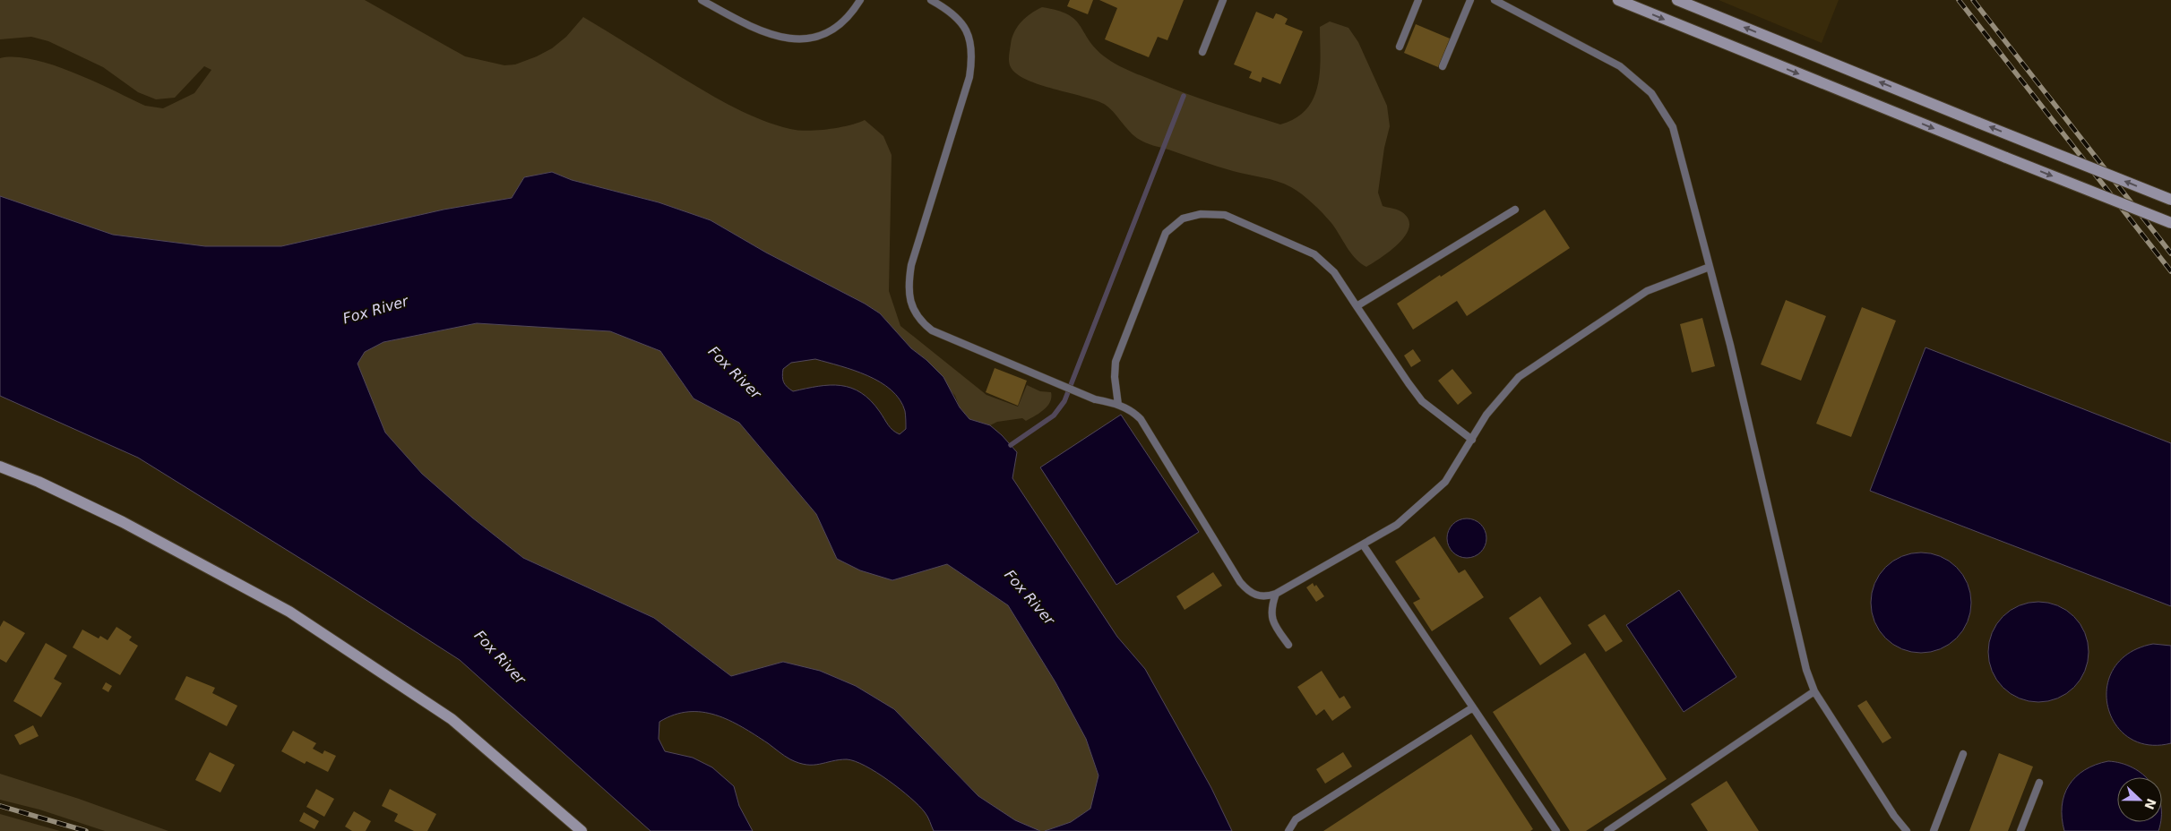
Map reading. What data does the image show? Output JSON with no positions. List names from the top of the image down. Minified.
{"water":["Fox River"],"north":"right"}
